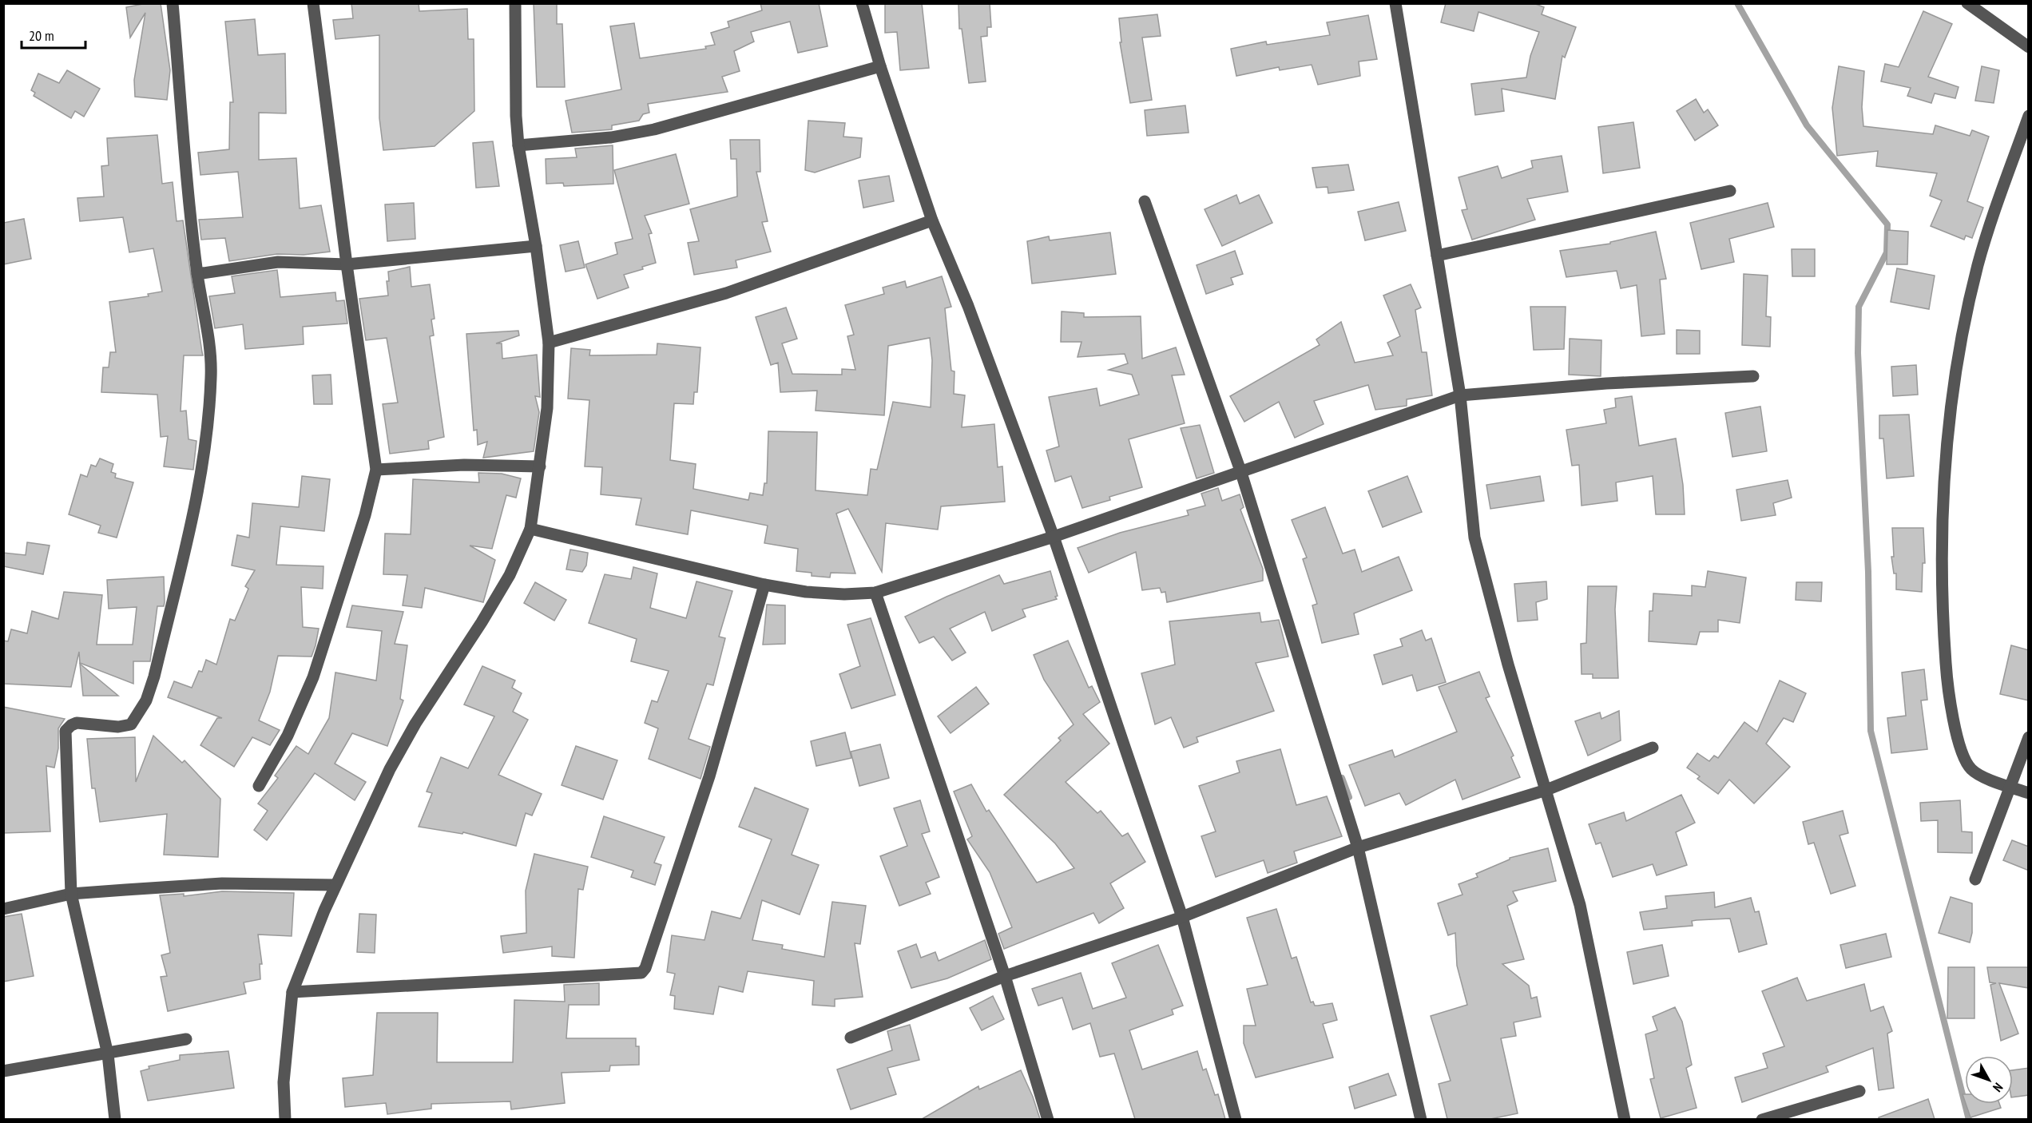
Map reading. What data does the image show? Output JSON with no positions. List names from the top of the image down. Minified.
{"scale_bar":"20 m","north":"bottom right"}
